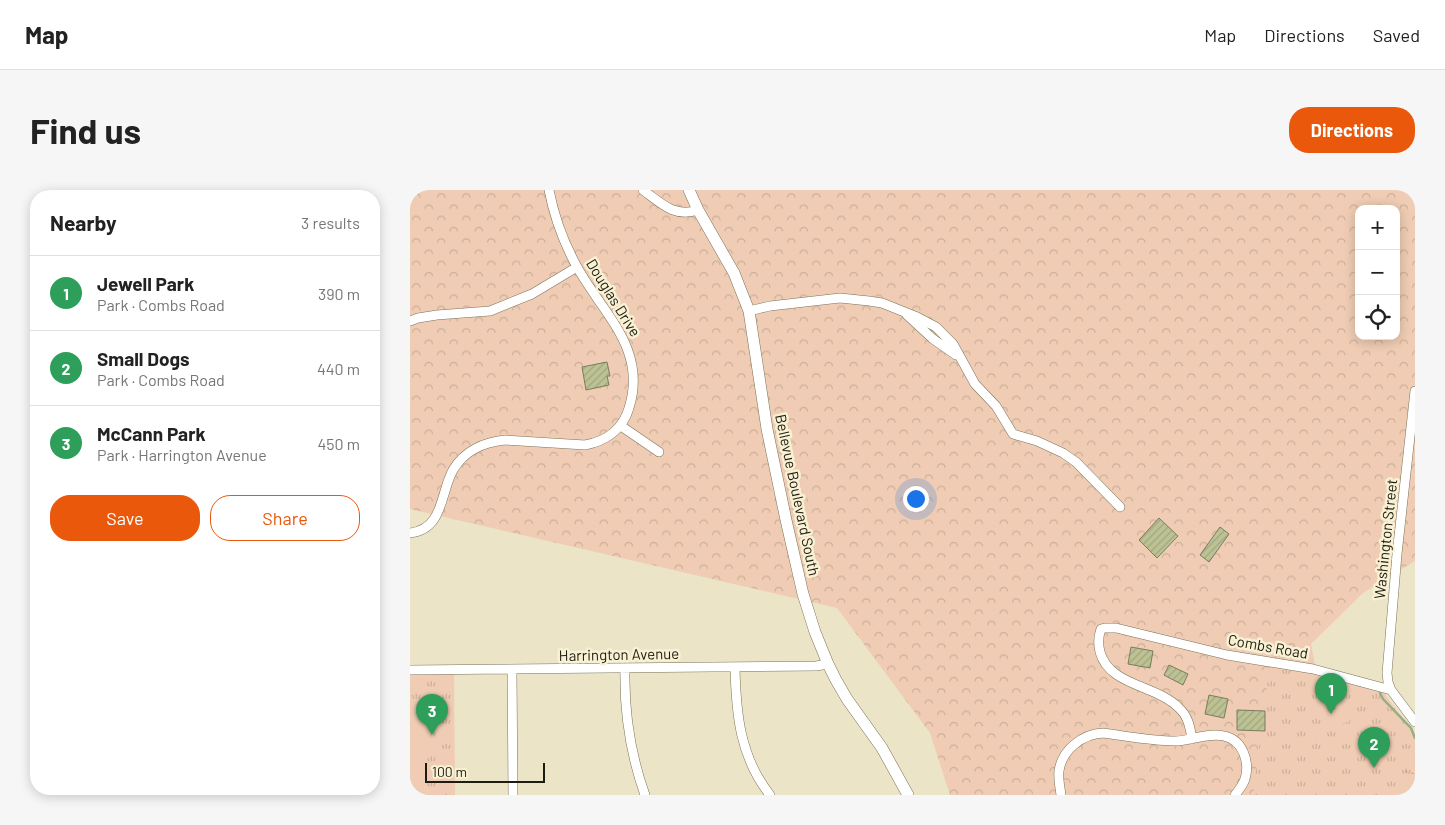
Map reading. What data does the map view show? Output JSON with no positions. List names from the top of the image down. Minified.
{"streets":{"street":["Douglas Drive","Bellevue Boulevard South","Washington Street","Combs Road","Harrington Avenue"]},"crossings":[["Bellevue Boulevard South","Harrington Avenue"],["Washington Street","Combs Road"]],"scale_bar":"100 m","page":{"header":"Map","nav":["Map","Directions","Saved"],"buttons":["Directions",["Save","Share"]],"title":"Find us","heading":["Nearby","3 results"],"map_buttons":["+","−"],"list":[{"mark":"1","name":"Jewell Park","note":"Park · Combs Road","value":"390 m"},{"mark":"2","name":"Small Dogs","note":"Park · Combs Road","value":"440 m"},{"mark":"3","name":"McCann Park","note":"Park · Harrington Avenue","value":"450 m"}],"pins":["1","3","2"],"scale":"100 m"}}
